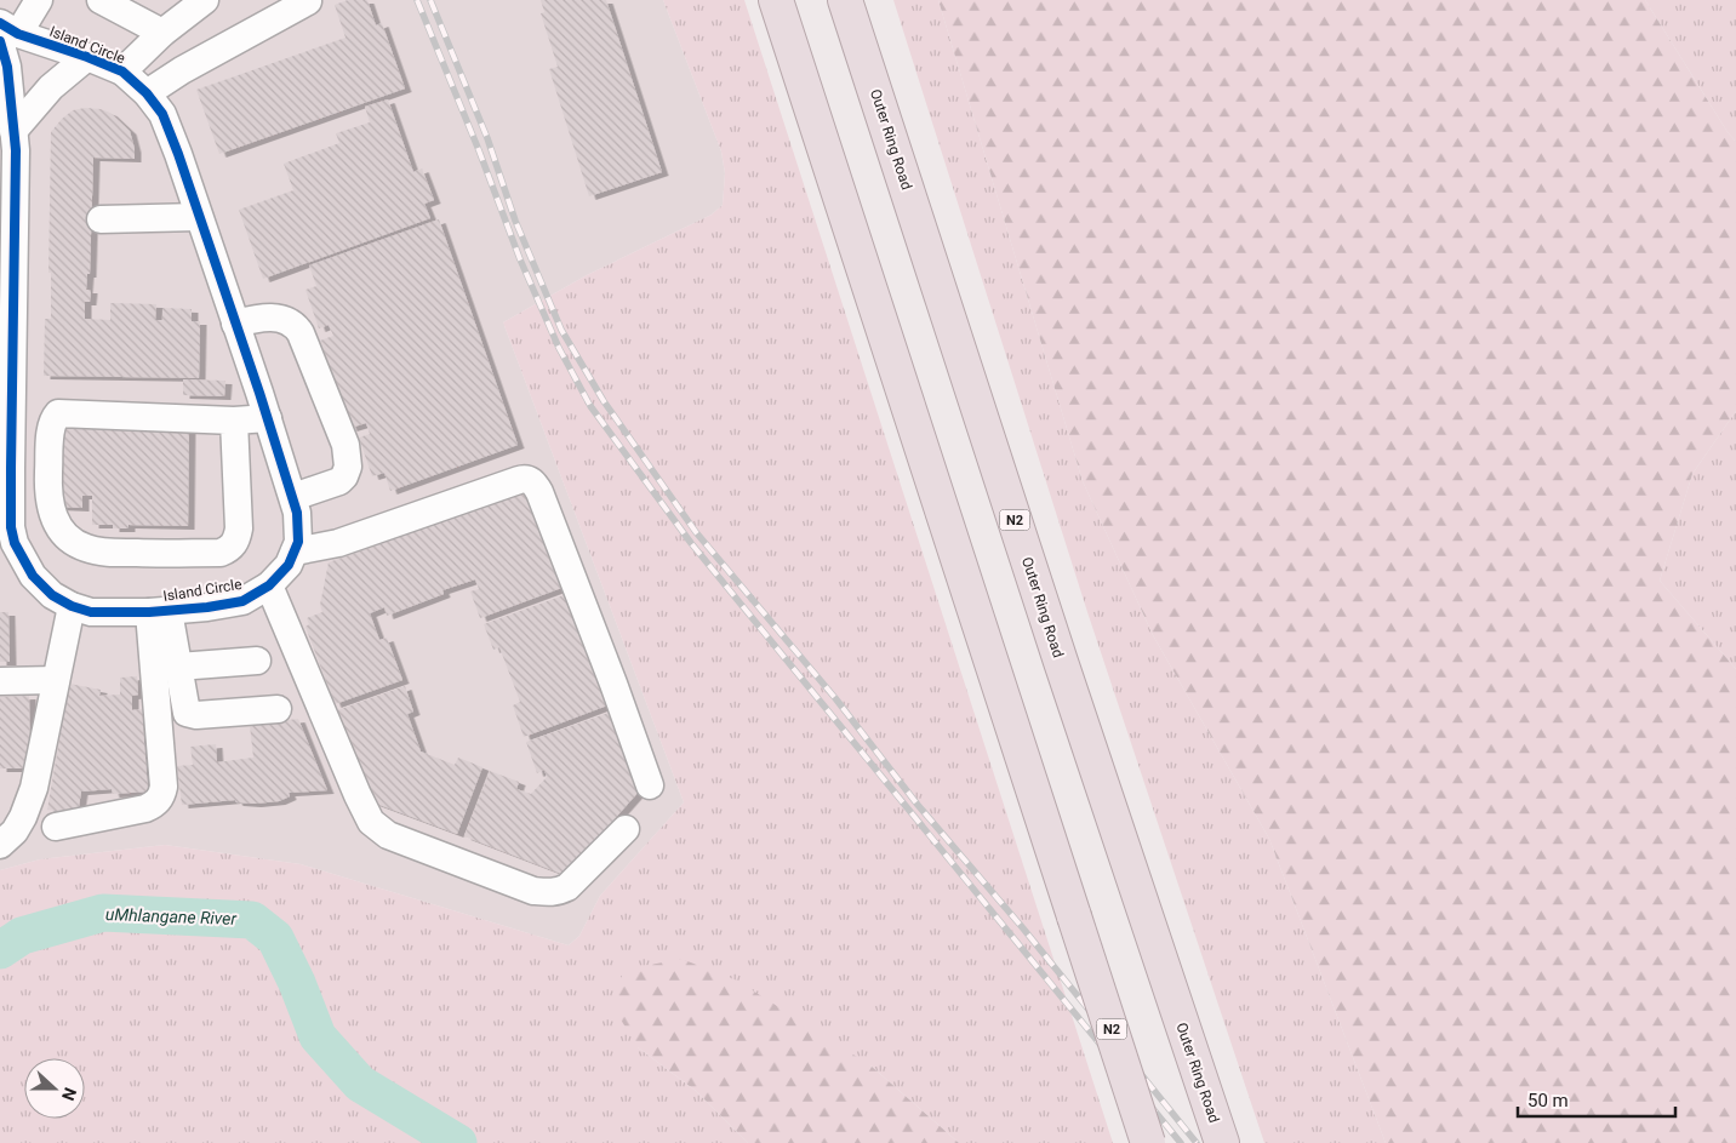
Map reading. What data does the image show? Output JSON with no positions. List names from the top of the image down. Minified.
{"streets":{"highway":["Outer Ring Road","N2"],"street":["Island Circle"]},"water":["uMhlangane River"],"scale_bar":"50 m","north":"right"}
